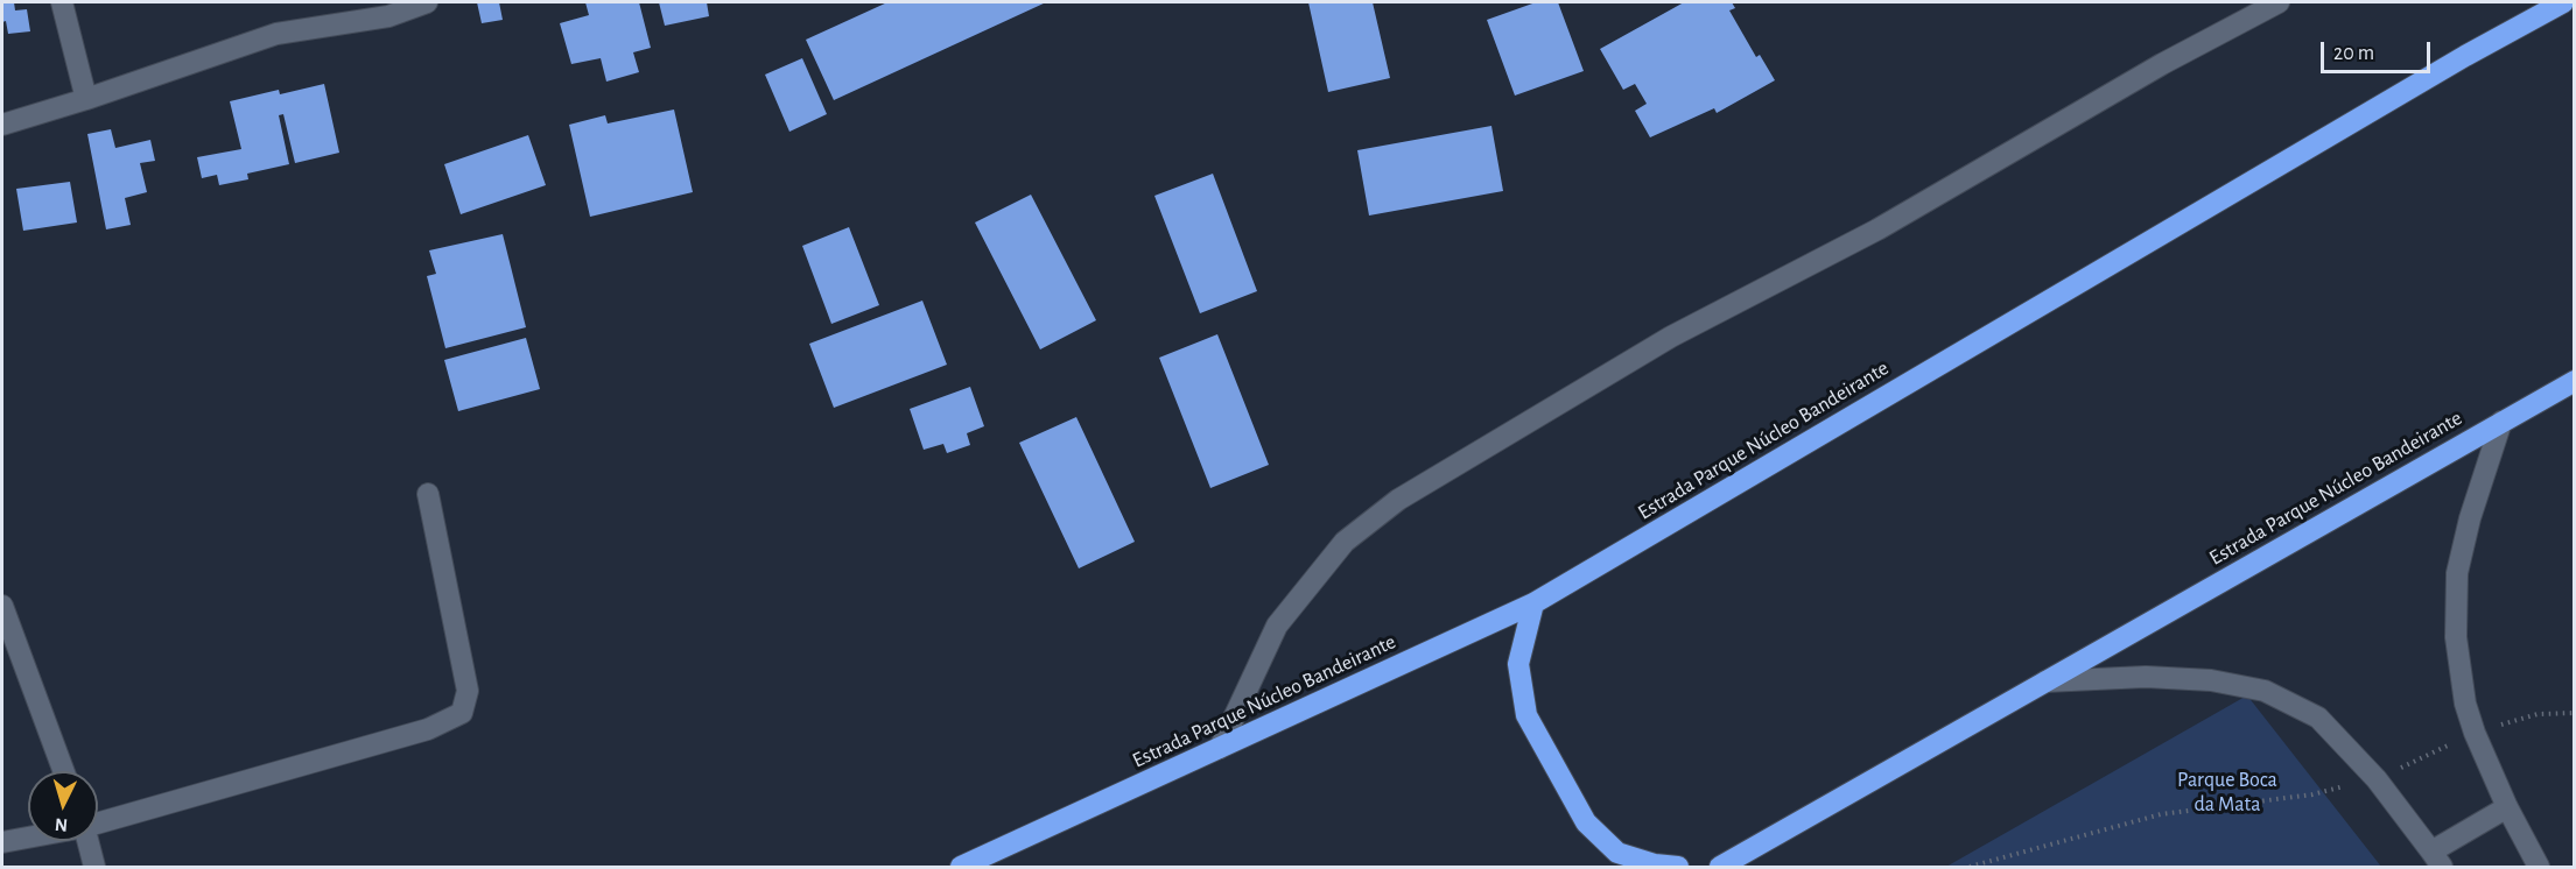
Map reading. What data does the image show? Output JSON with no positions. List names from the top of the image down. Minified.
{"streets":{"highway":["Estrada Parque Núcleo Bandeirante"]},"parks":["Parque Boca da Mata"],"scale_bar":"20 m","north":"bottom"}
